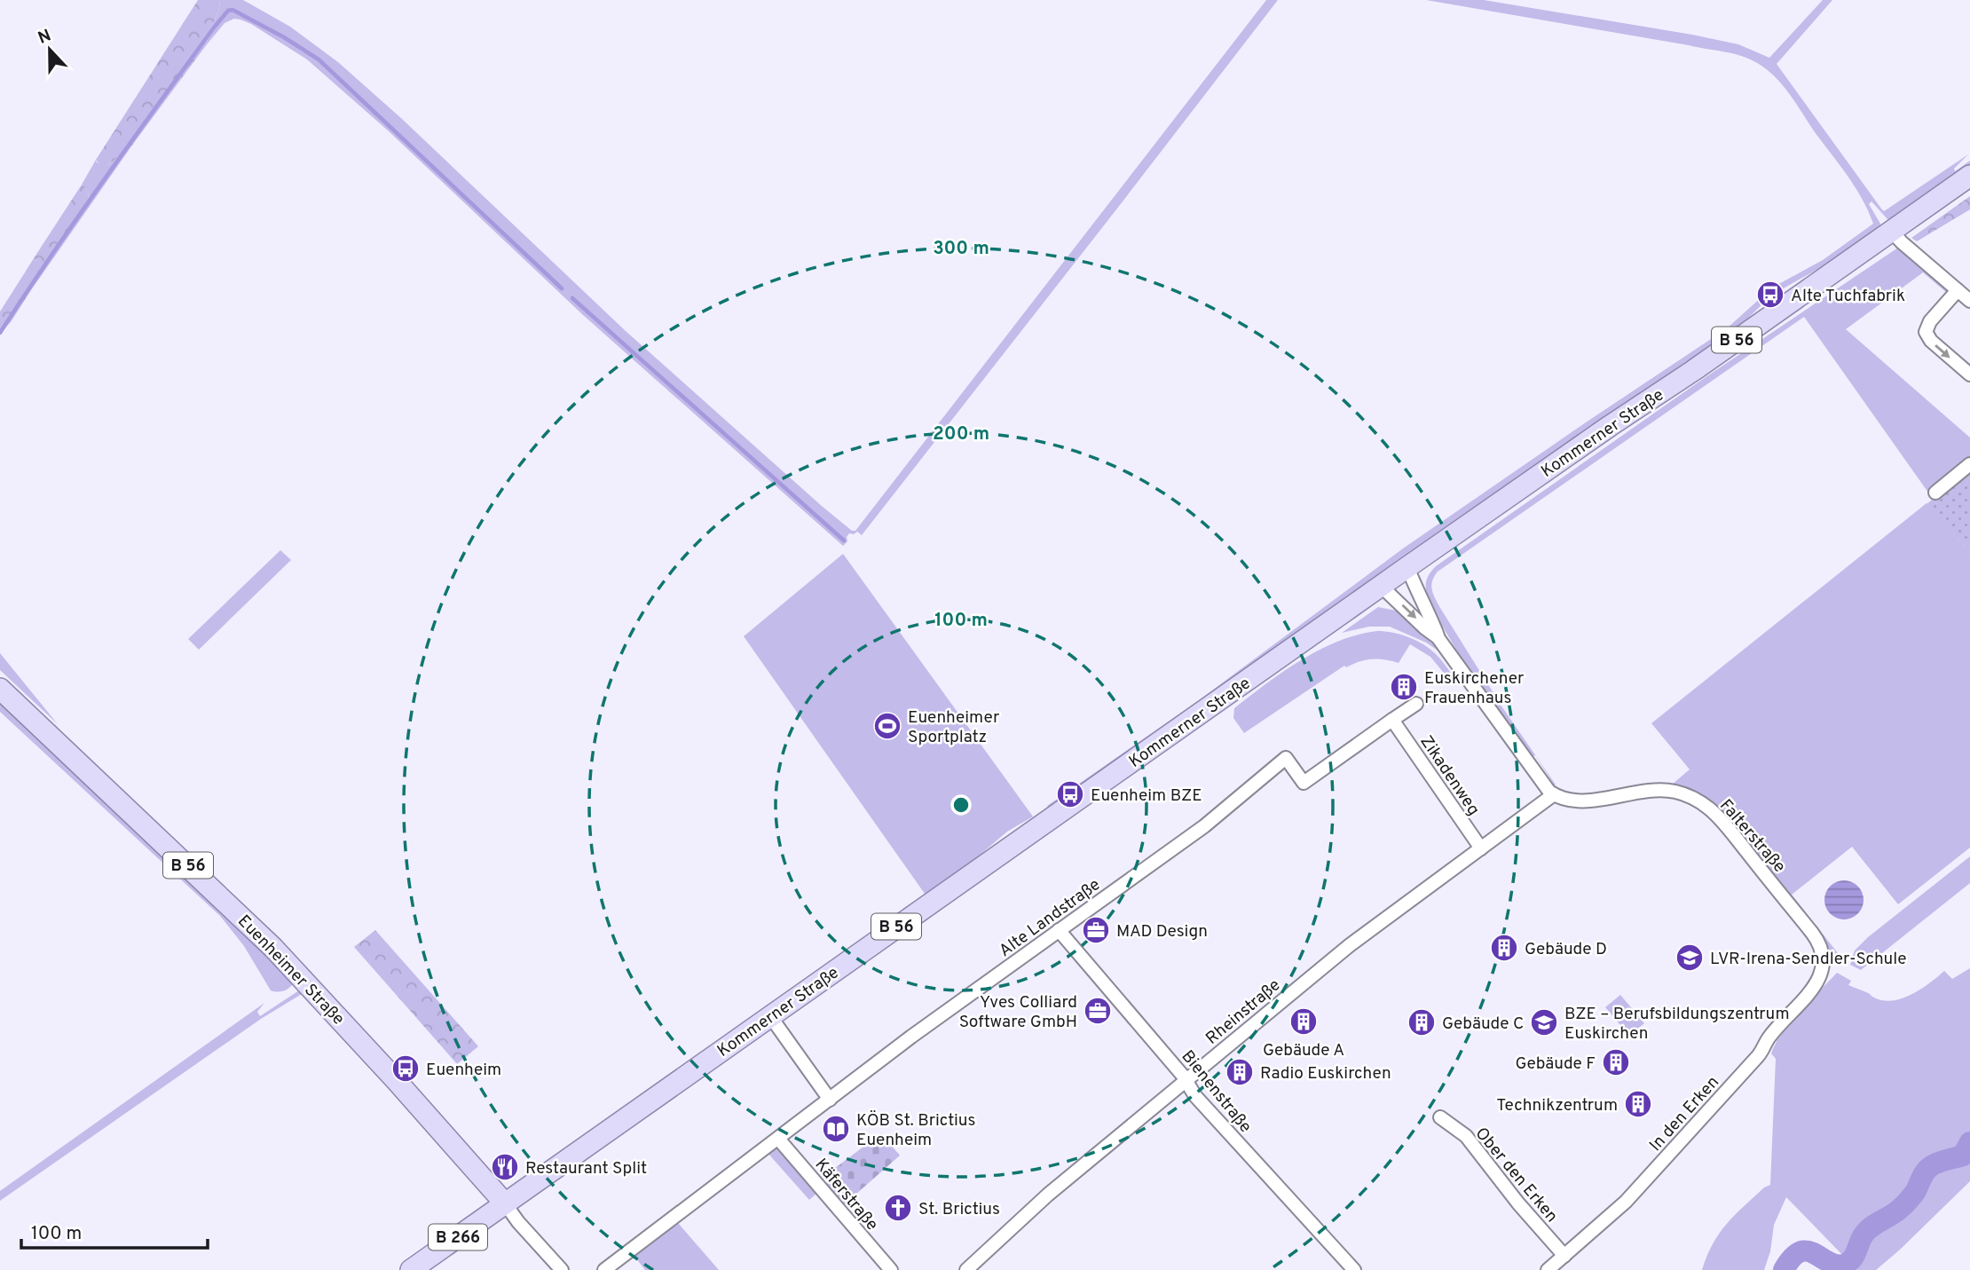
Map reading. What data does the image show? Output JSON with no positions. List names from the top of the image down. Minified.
{"streets":{"main road":["B 56","Kommerner Straße","Euenheimer Straße","B 266"],"street":["Zikadenweg","Falterstraße","Alte Landstraße","Rheinstraße","Bienenstraße","In den Erken","Ober den Erken","Käferstraße"]},"crossings":[["Kommerner Straße","Euenheimer Straße"],["Zikadenweg","Alte Landstraße"],["Zikadenweg","Rheinstraße"],["Falterstraße","Rheinstraße"],["Falterstraße","In den Erken"],["Alte Landstraße","Bienenstraße"],["Alte Landstraße","Käferstraße"],["Rheinstraße","Bienenstraße"],["In den Erken","Ober den Erken"]],"places":{"bus stop":["Alte Tuchfabrik","Euenheim BZE","Euenheim"],"building":["Euskirchener Frauenhaus","Gebäude D","Gebäude A","Gebäude C","Gebäude F","Radio Euskirchen","Technikzentrum"],"sports":["Euenheimer Sportplatz"],"office":["MAD Design","Yves Colliard Software GmbH"],"school or university":["LVR-Irena-Sendler-Schule","BZE – Berufsbildungszentrum Euskirchen"],"library":["KÖB St. Brictius Euenheim"],"restaurant":["Restaurant Split"],"church":["St. Brictius"]},"scale_bar":"100 m","north":"top","rings":["300 m","200 m","100 m"]}
